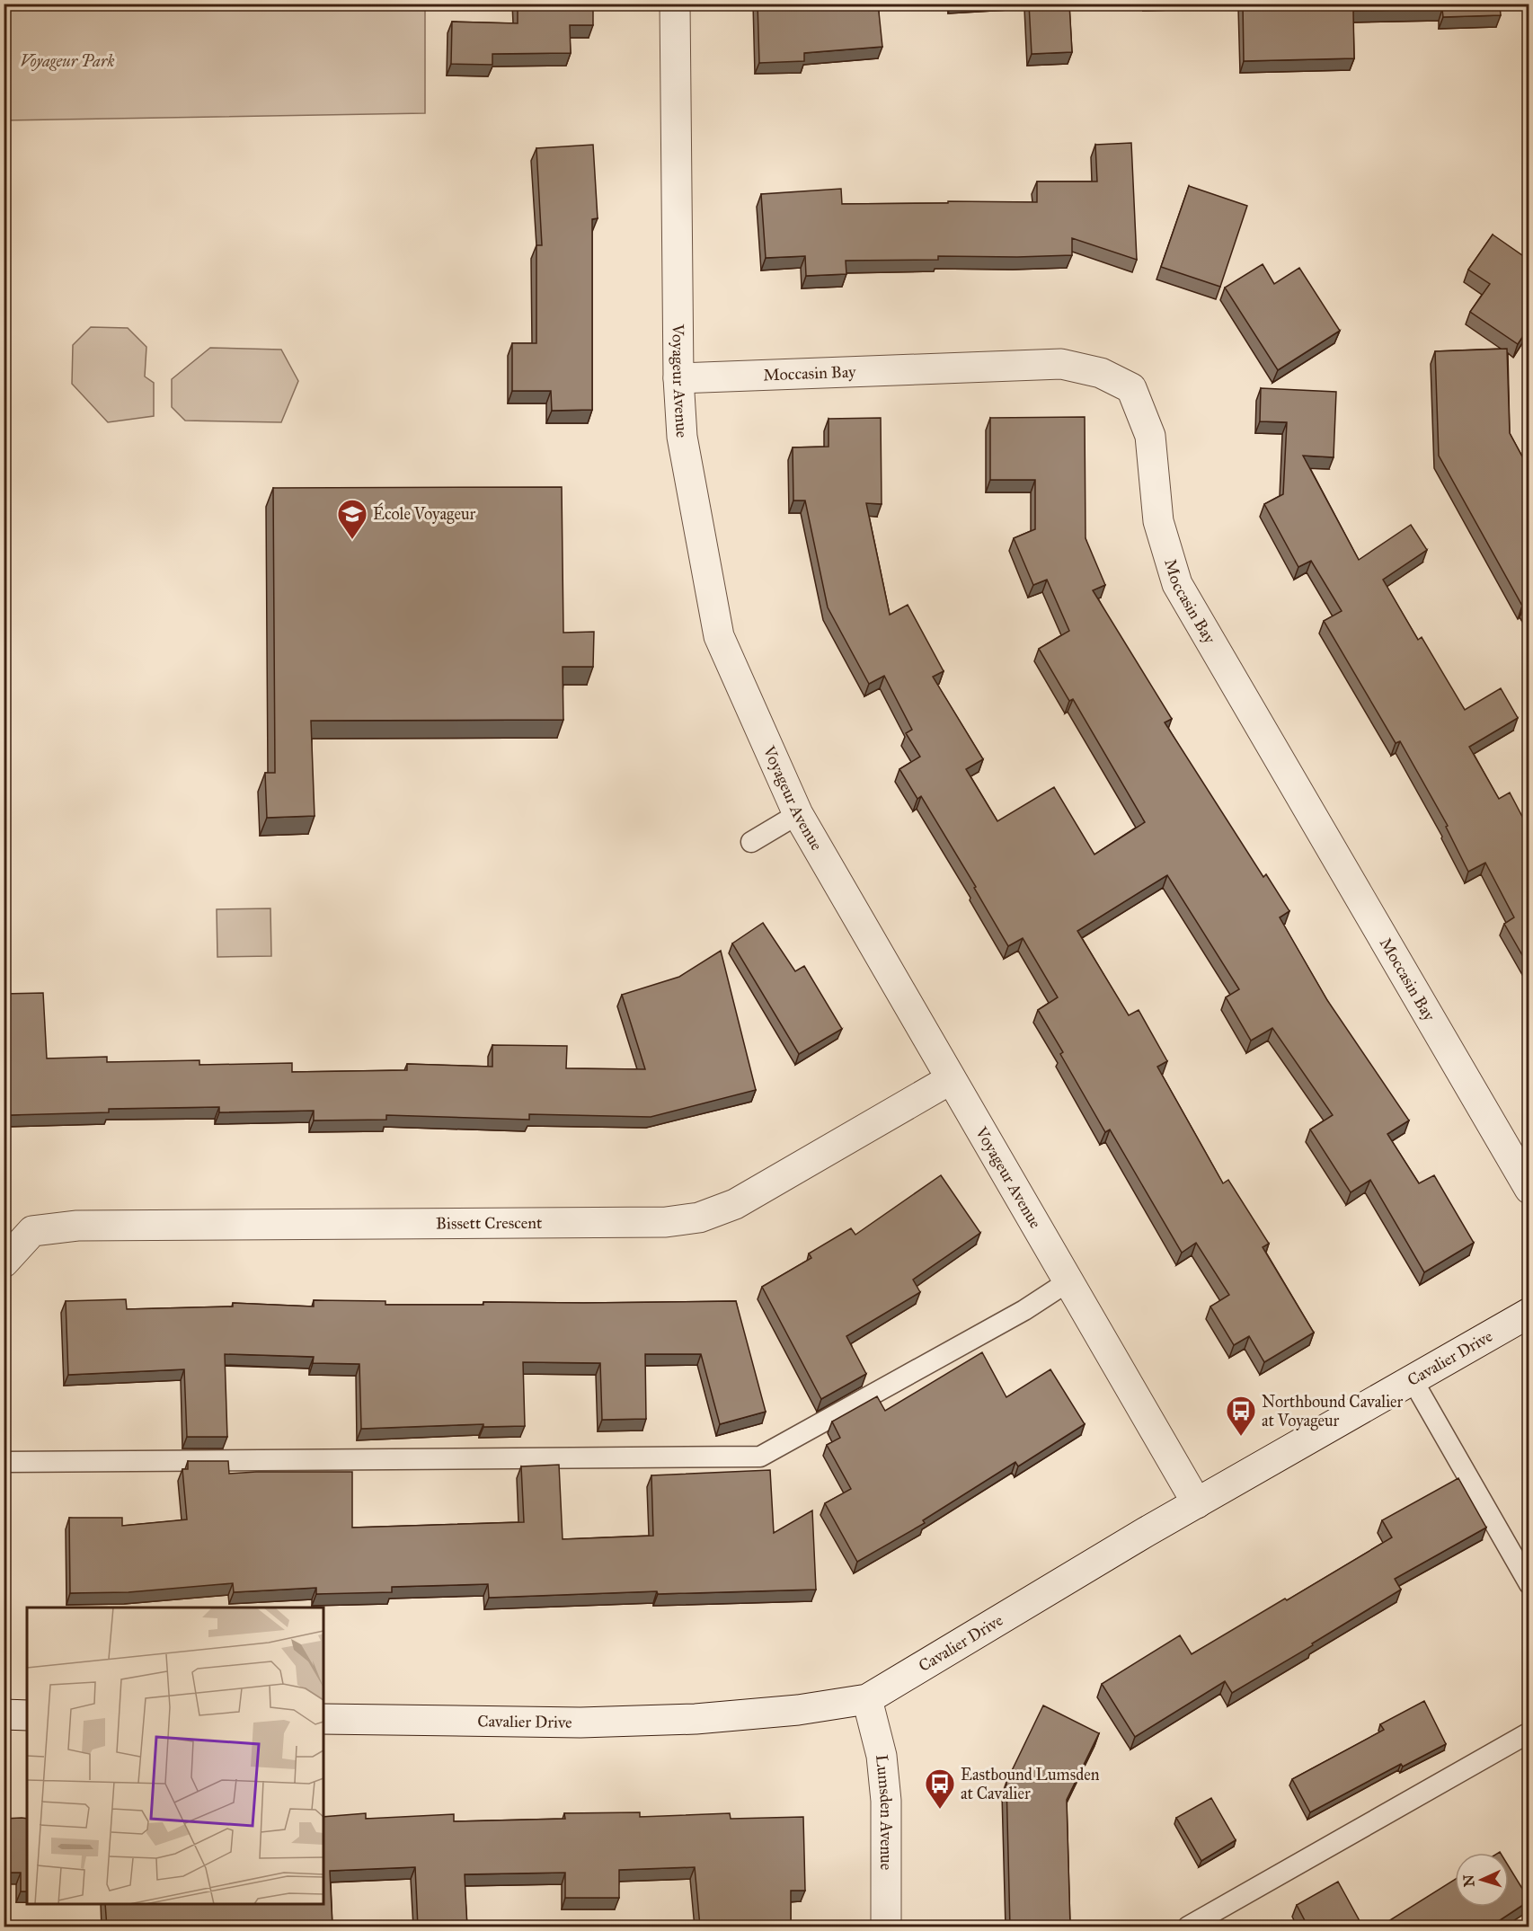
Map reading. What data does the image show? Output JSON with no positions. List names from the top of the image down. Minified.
{"streets":{"street":["Moccasin Bay","Voyageur Avenue","Bissett Crescent","Cavalier Drive","Lumsden Avenue"]},"crossings":[["Moccasin Bay","Voyageur Avenue"],["Voyageur Avenue","Bissett Crescent"],["Voyageur Avenue","Cavalier Drive"],["Cavalier Drive","Lumsden Avenue"]],"parks":["Voyageur Park"],"places":{"school or university":["École Voyageur"],"bus stop":["Northbound Cavalier at Voyageur","Eastbound Lumsden at Cavalier"]},"north":"left"}
